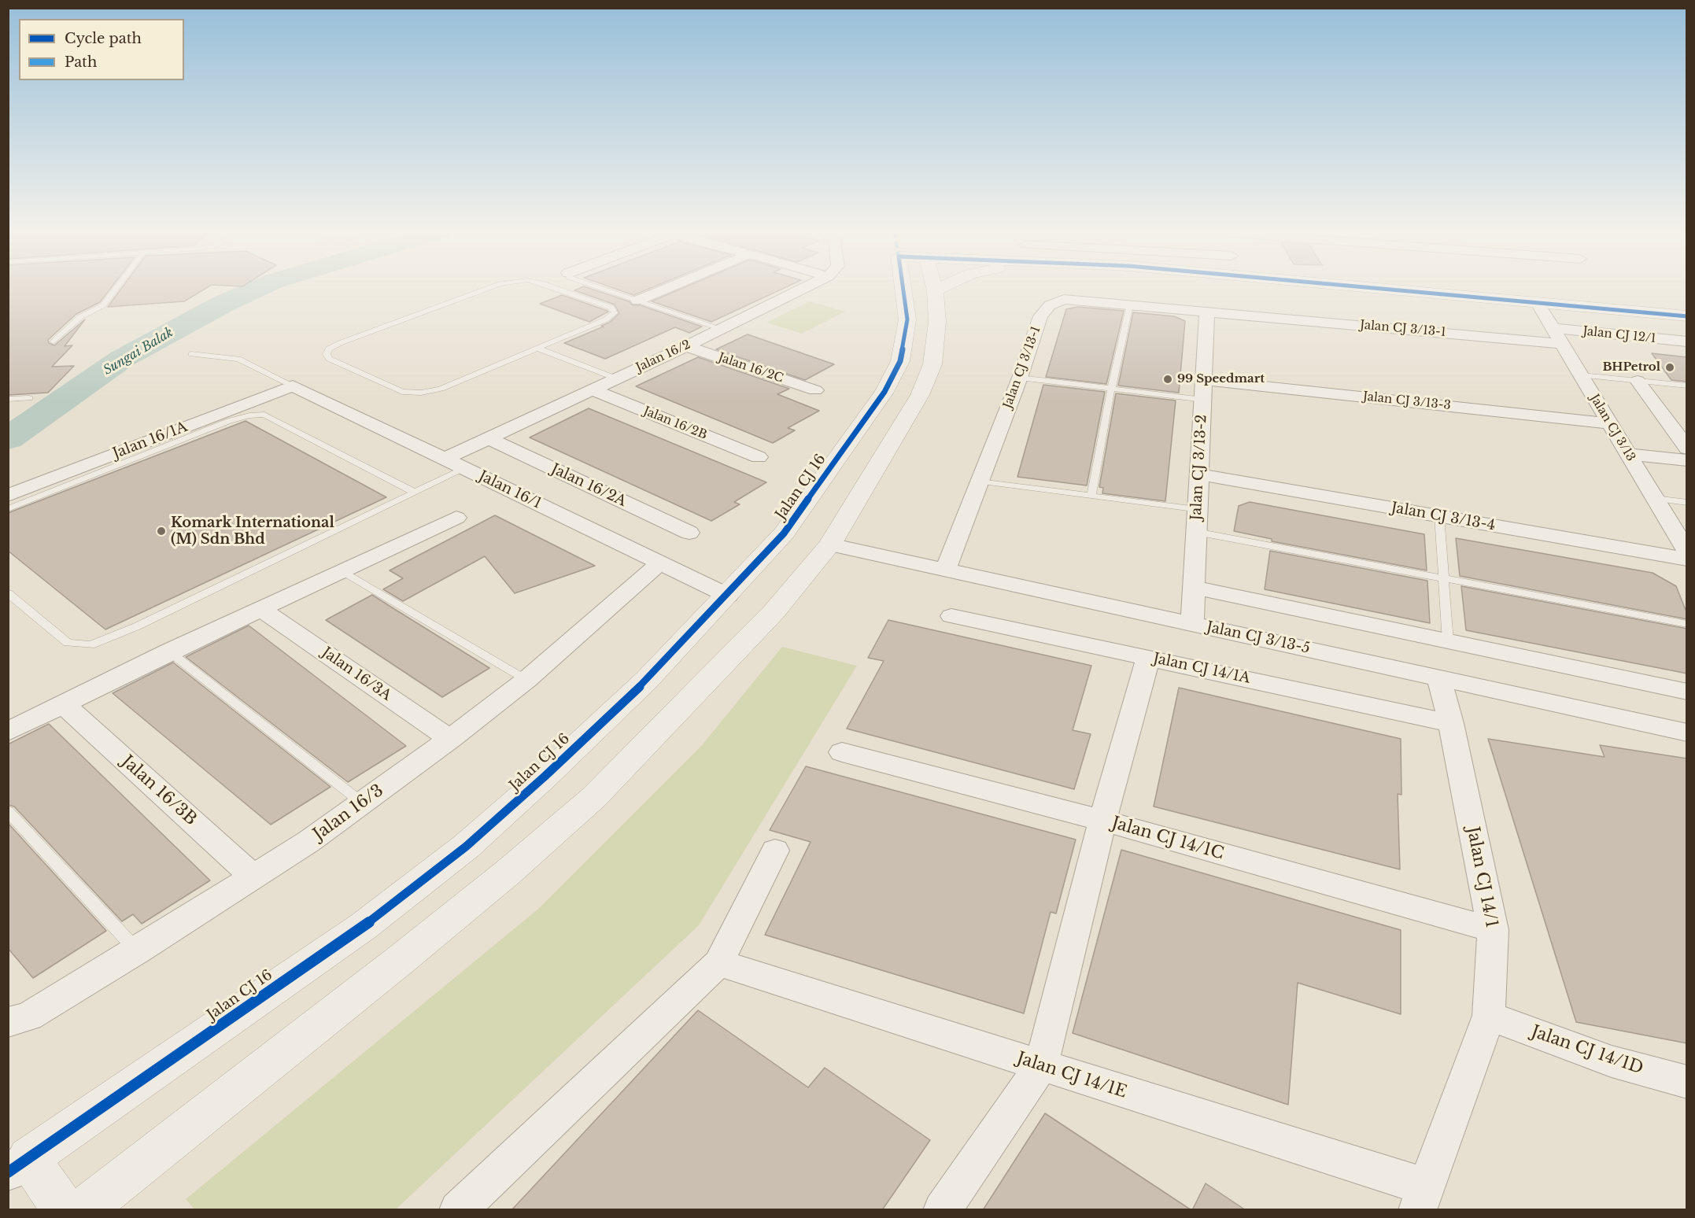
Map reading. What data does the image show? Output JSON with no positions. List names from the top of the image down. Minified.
{"streets":{"street":["Jalan CJ 3/13-1","Jalan CJ 12/1","Jalan 16/2","Jalan 16/2C","Jalan CJ 3/13-3","Jalan 16/2B","Jalan CJ 3/13","Jalan 16/1A","Jalan CJ 3/13-2","Jalan 16/2A","Jalan CJ 16","Jalan 16/1","Jalan CJ 3/13-4","Jalan CJ 3/13-5","Jalan CJ 14/1A","Jalan 16/3A","Jalan 16/3B","Jalan 16/3","Jalan CJ 14/1C","Jalan CJ 14/1","Jalan CJ 14/1D","Jalan CJ 14/1E"]},"crossings":[["Jalan CJ 3/13-1","Jalan CJ 3/13"],["Jalan CJ 3/13-1","Jalan CJ 3/13-2"],["Jalan CJ 3/13-1","Jalan CJ 3/13-5"],["Jalan CJ 12/1","Jalan CJ 3/13"],["Jalan 16/2","Jalan 16/2C"],["Jalan 16/2","Jalan 16/2B"],["Jalan 16/2","Jalan 16/2A"],["Jalan 16/2","Jalan 16/1"],["Jalan CJ 3/13-3","Jalan CJ 3/13"],["Jalan CJ 3/13-3","Jalan CJ 3/13-2"],["Jalan 16/1A","Jalan 16/1"],["Jalan CJ 3/13-2","Jalan CJ 3/13-4"],["Jalan CJ 3/13-2","Jalan CJ 3/13-5"],["Jalan CJ 16","Jalan 16/1"],["Jalan 16/1","Jalan 16/3"],["Jalan CJ 3/13-5","Jalan CJ 14/1"],["Jalan CJ 14/1A","Jalan CJ 14/1"],["Jalan 16/3A","Jalan 16/3"],["Jalan 16/3B","Jalan 16/3"],["Jalan CJ 14/1C","Jalan CJ 14/1"],["Jalan CJ 14/1","Jalan CJ 14/1D"],["Jalan CJ 14/1","Jalan CJ 14/1E"]],"water":["Sungai Balak"],"places":["BHPetrol","99 Speedmart","Komark International (M) Sdn Bhd"],"legend":["Cycle path","Path"]}
